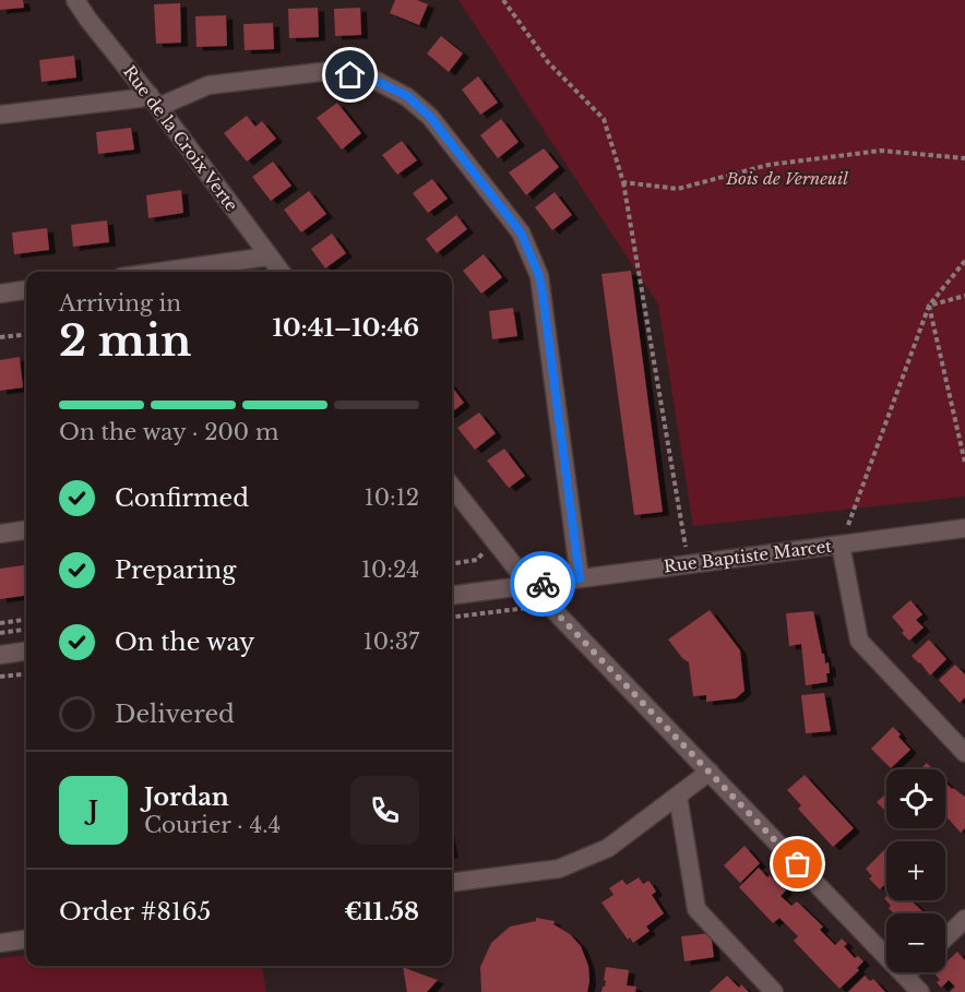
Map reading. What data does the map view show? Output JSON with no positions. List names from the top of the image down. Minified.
{"streets":{"street":["Rue de la Croix Verte","Rue Baptiste Marcet"]},"parks":["Bois de Verneuil"],"page":{"heading":["2 min","Arriving in","10:41–10:46"],"panel":["Jordan","Courier · 4.4","Order #8165","€11.58"],"bar":"On the way · 200 m","list":[["Confirmed","10:12"],["Preparing","10:24"],["On the way","10:37"],"Delivered"],"map_buttons":["+","−"],"round":"J"}}
